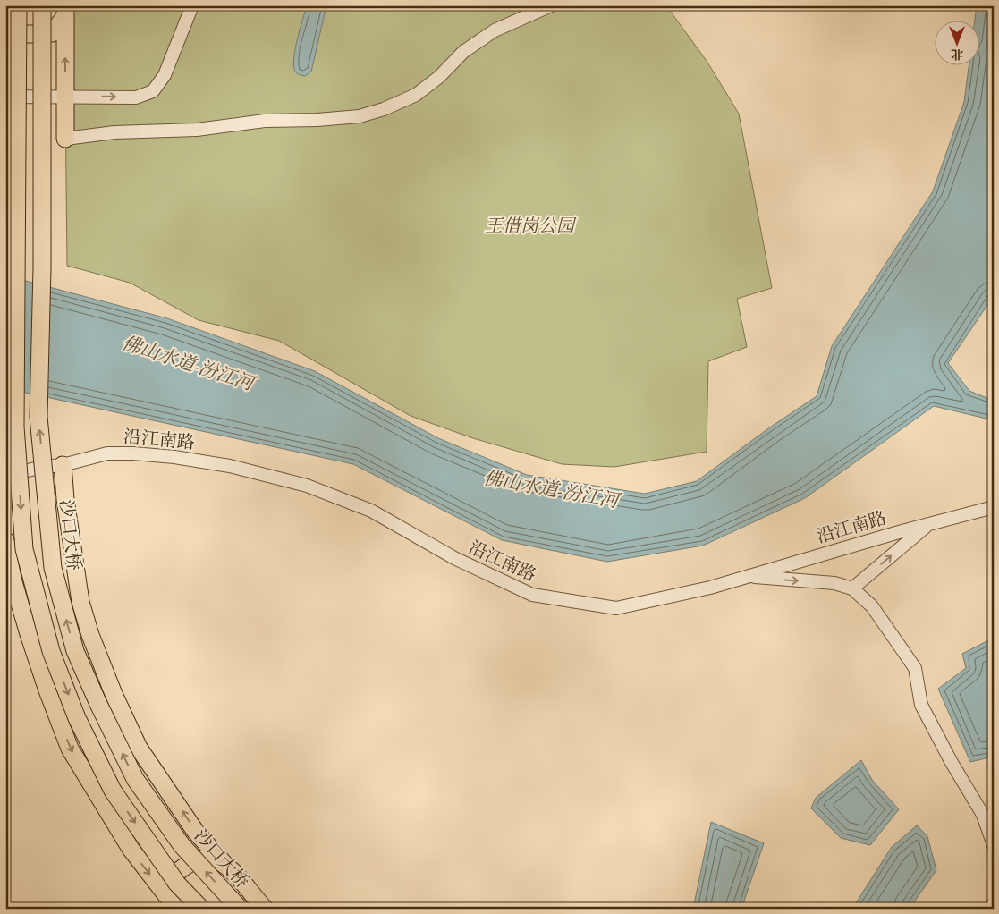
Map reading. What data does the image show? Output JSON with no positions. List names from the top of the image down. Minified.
{"streets":{"main road":["沙口大桥"],"street":["沿江南路"]},"water":["佛山水道-汾江河"],"parks":["王借岗公园"],"north":"bottom"}
